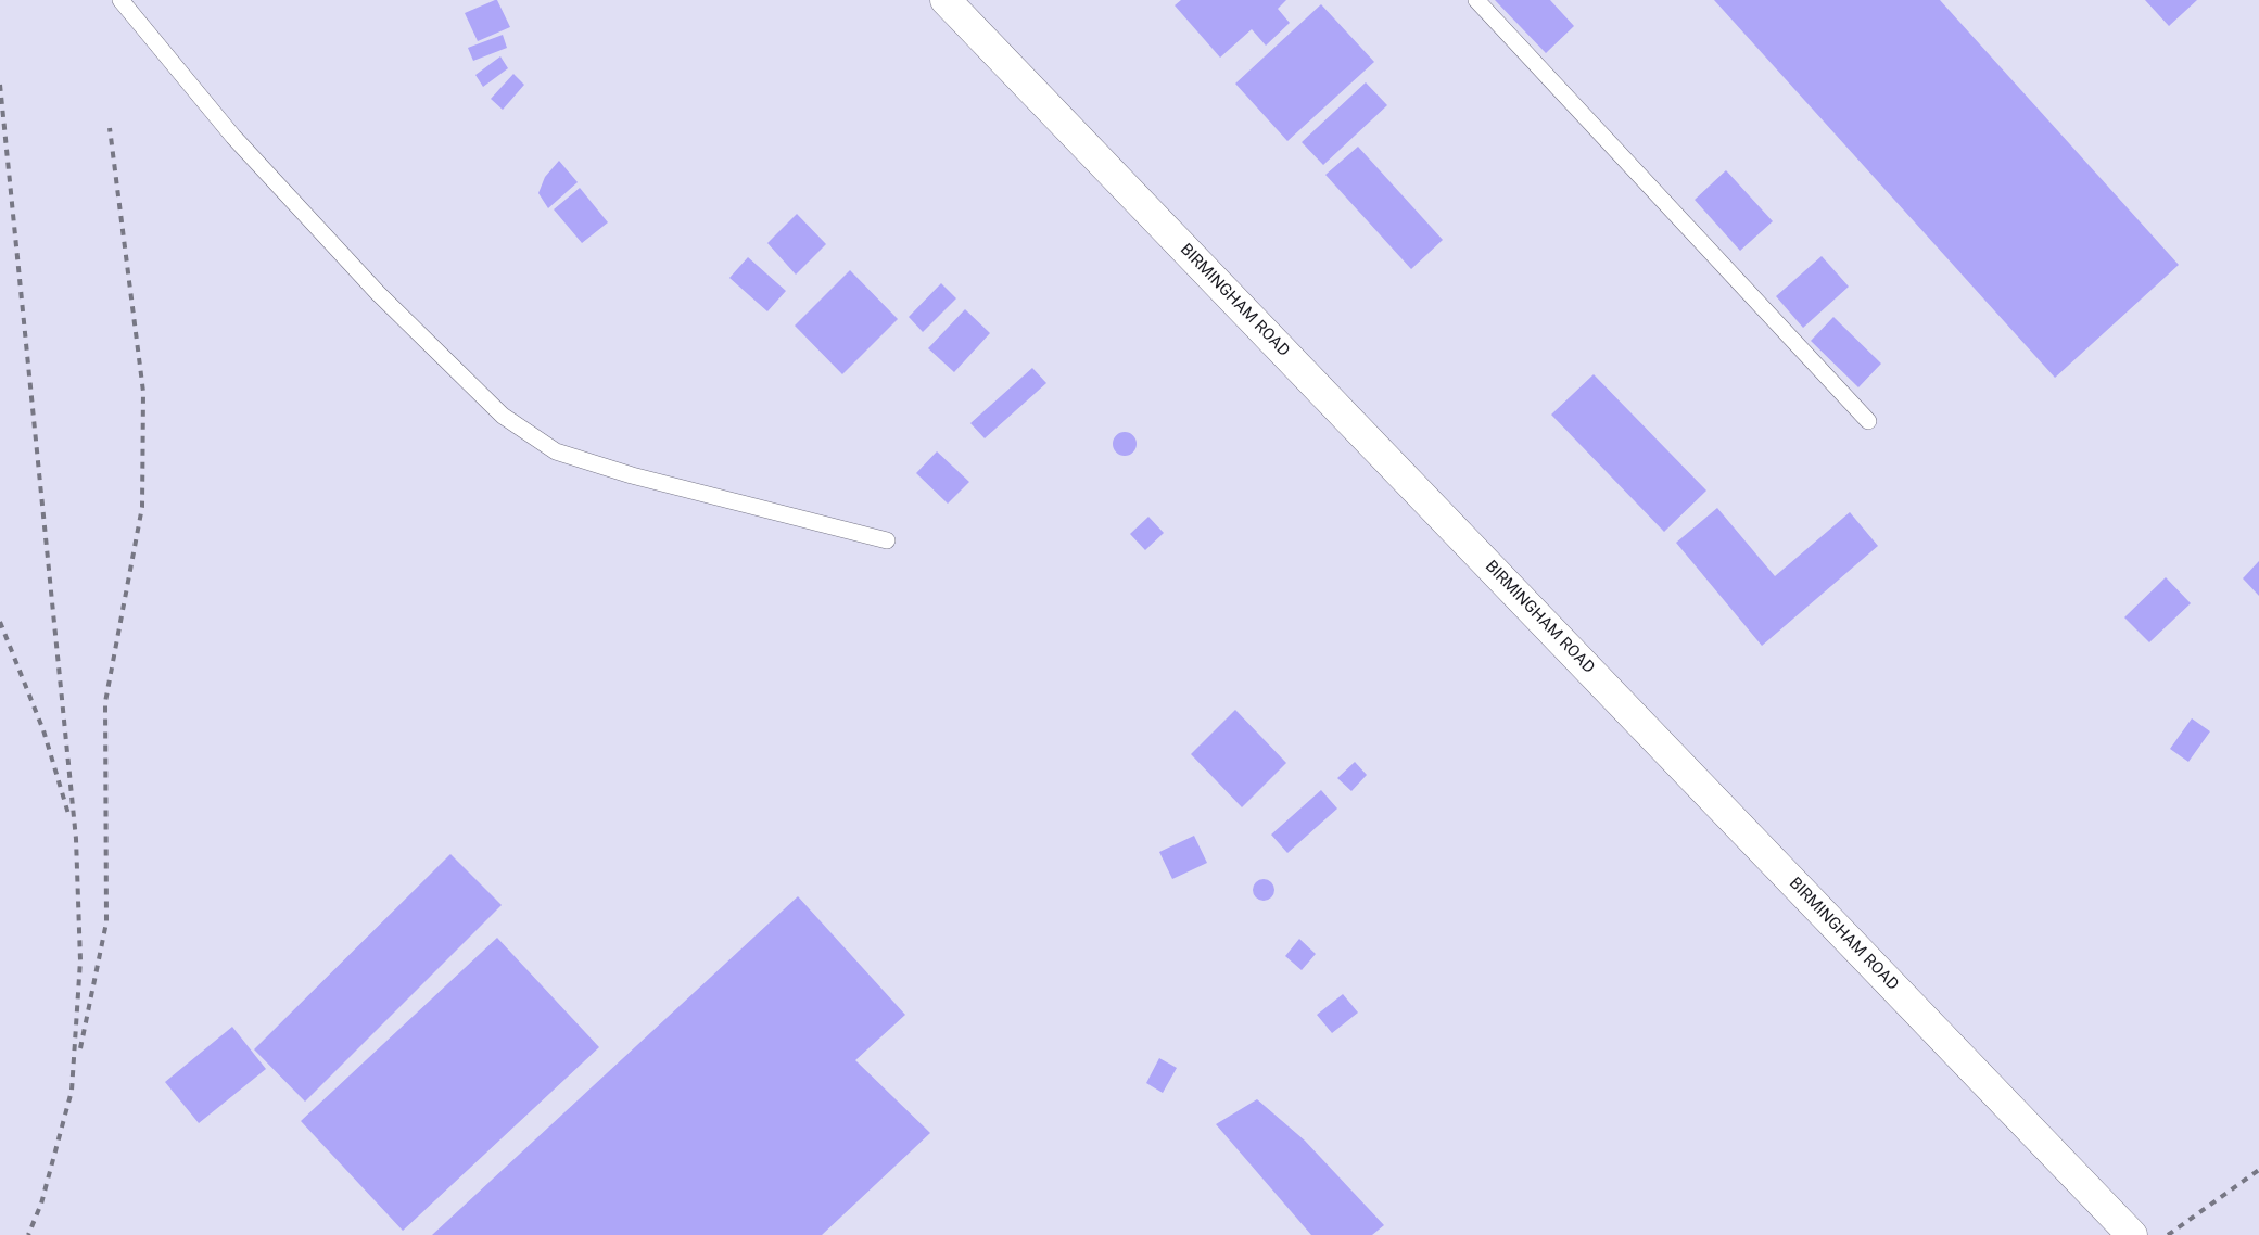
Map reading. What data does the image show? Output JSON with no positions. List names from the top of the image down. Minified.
{"streets":{"street":["BIRMINGHAM ROAD"]}}
